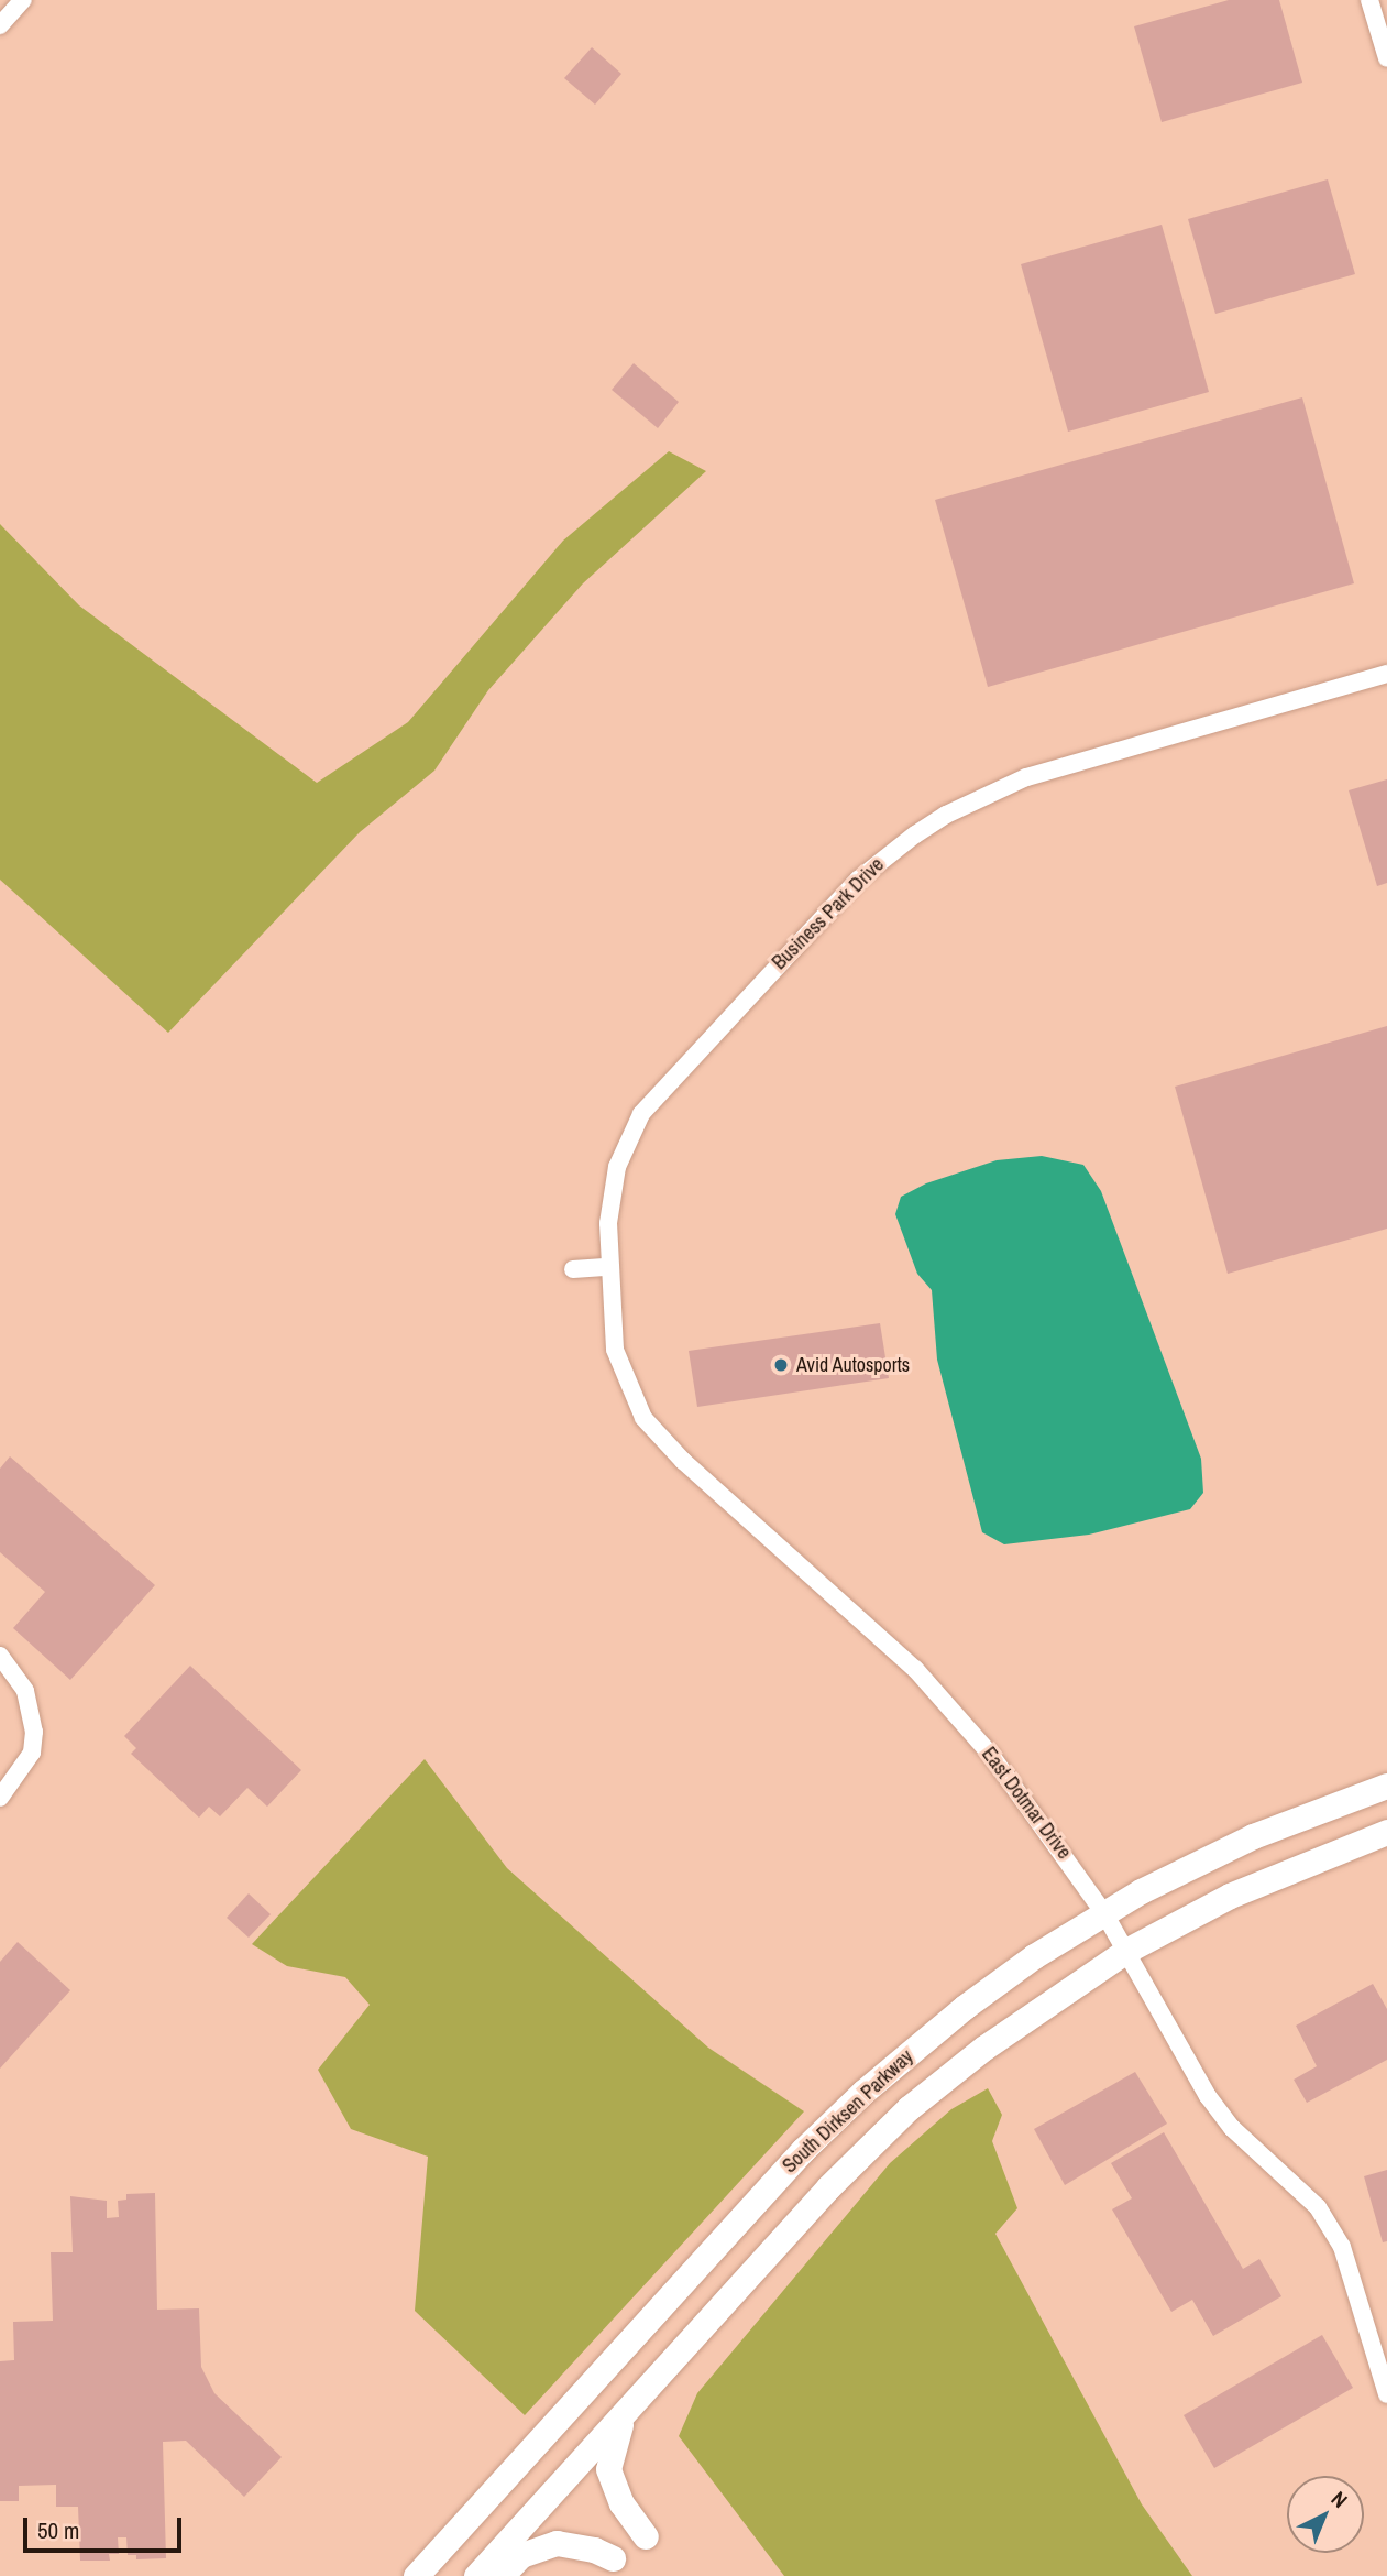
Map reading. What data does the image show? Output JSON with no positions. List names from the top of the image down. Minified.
{"streets":{"main road":["South Dirksen Parkway"],"street":["Business Park Drive","East Dotmar Drive"]},"crossings":[["Business Park Drive","East Dotmar Drive"],["East Dotmar Drive","South Dirksen Parkway"]],"places":["Avid Autosports"],"scale_bar":"50 m","north":"top right"}
